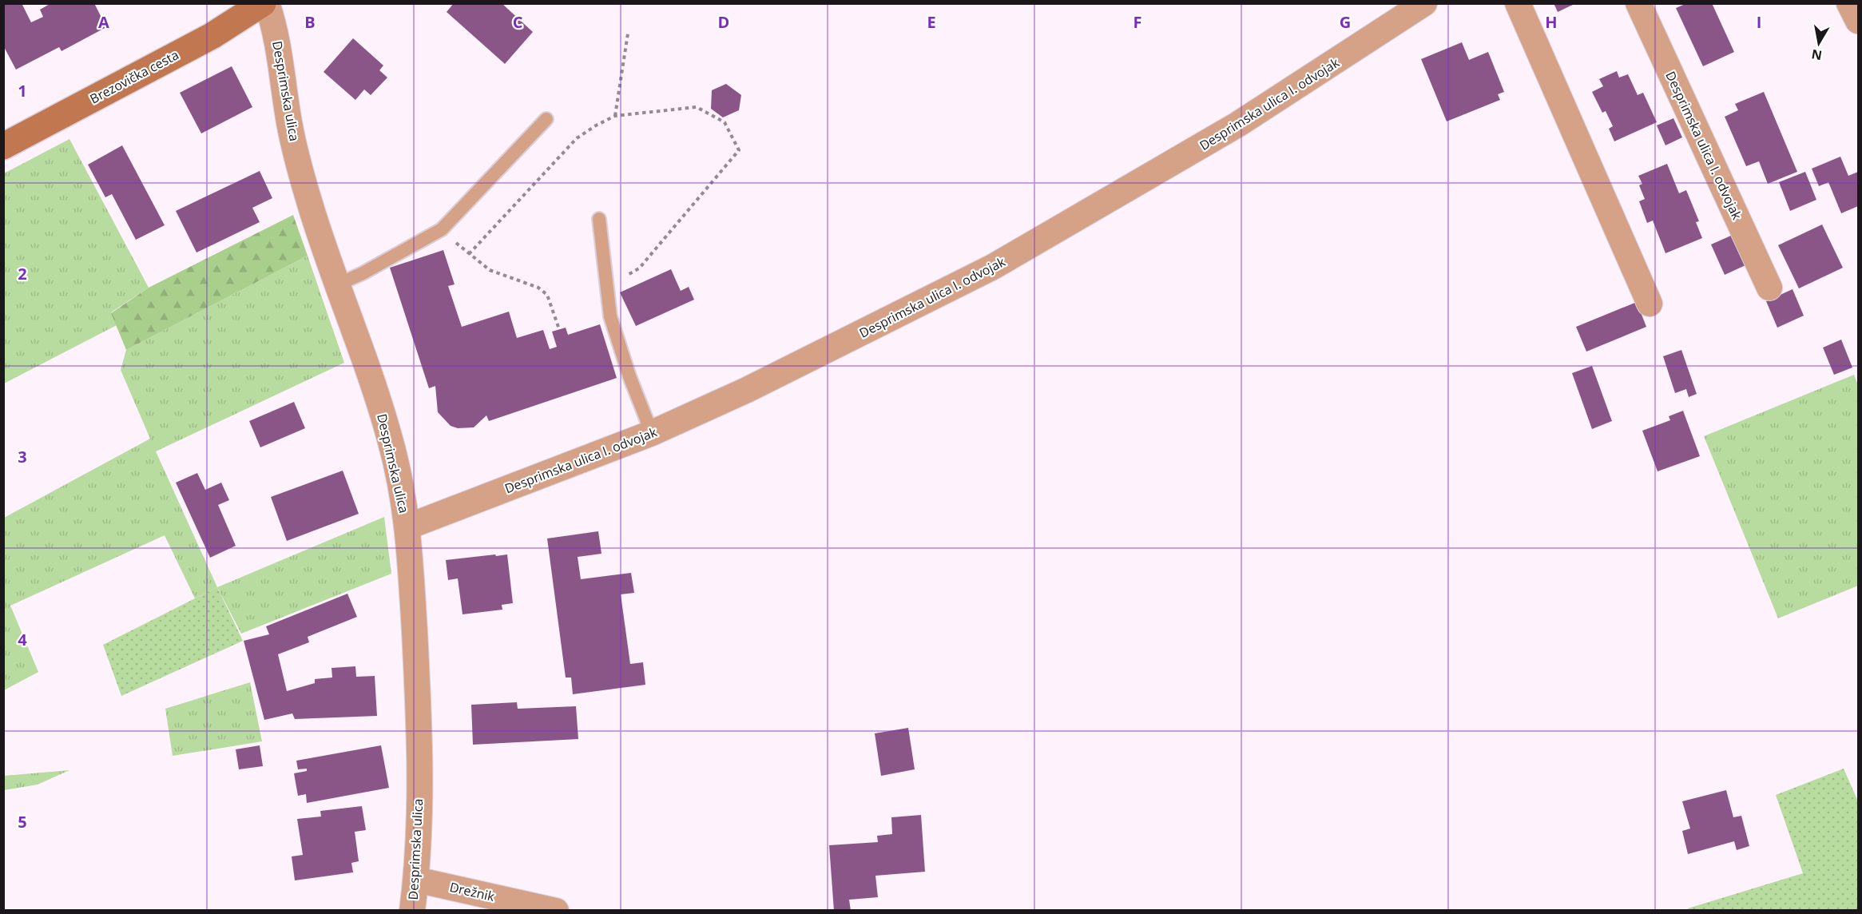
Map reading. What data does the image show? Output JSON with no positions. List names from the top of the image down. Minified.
{"streets":{"main road":["Brezovička cesta"],"street":["Desprimska ulica","Desprimska ulica I. odvojak","Drežnik"]},"crossings":[["Brezovička cesta","Desprimska ulica"],["Desprimska ulica","Desprimska ulica I. odvojak"],["Desprimska ulica","Drežnik"]],"north":"bottom","grid":{"columns":["A","B","C","D","E","F","G","H","I"],"rows":["1","2","3","4","5"]}}
